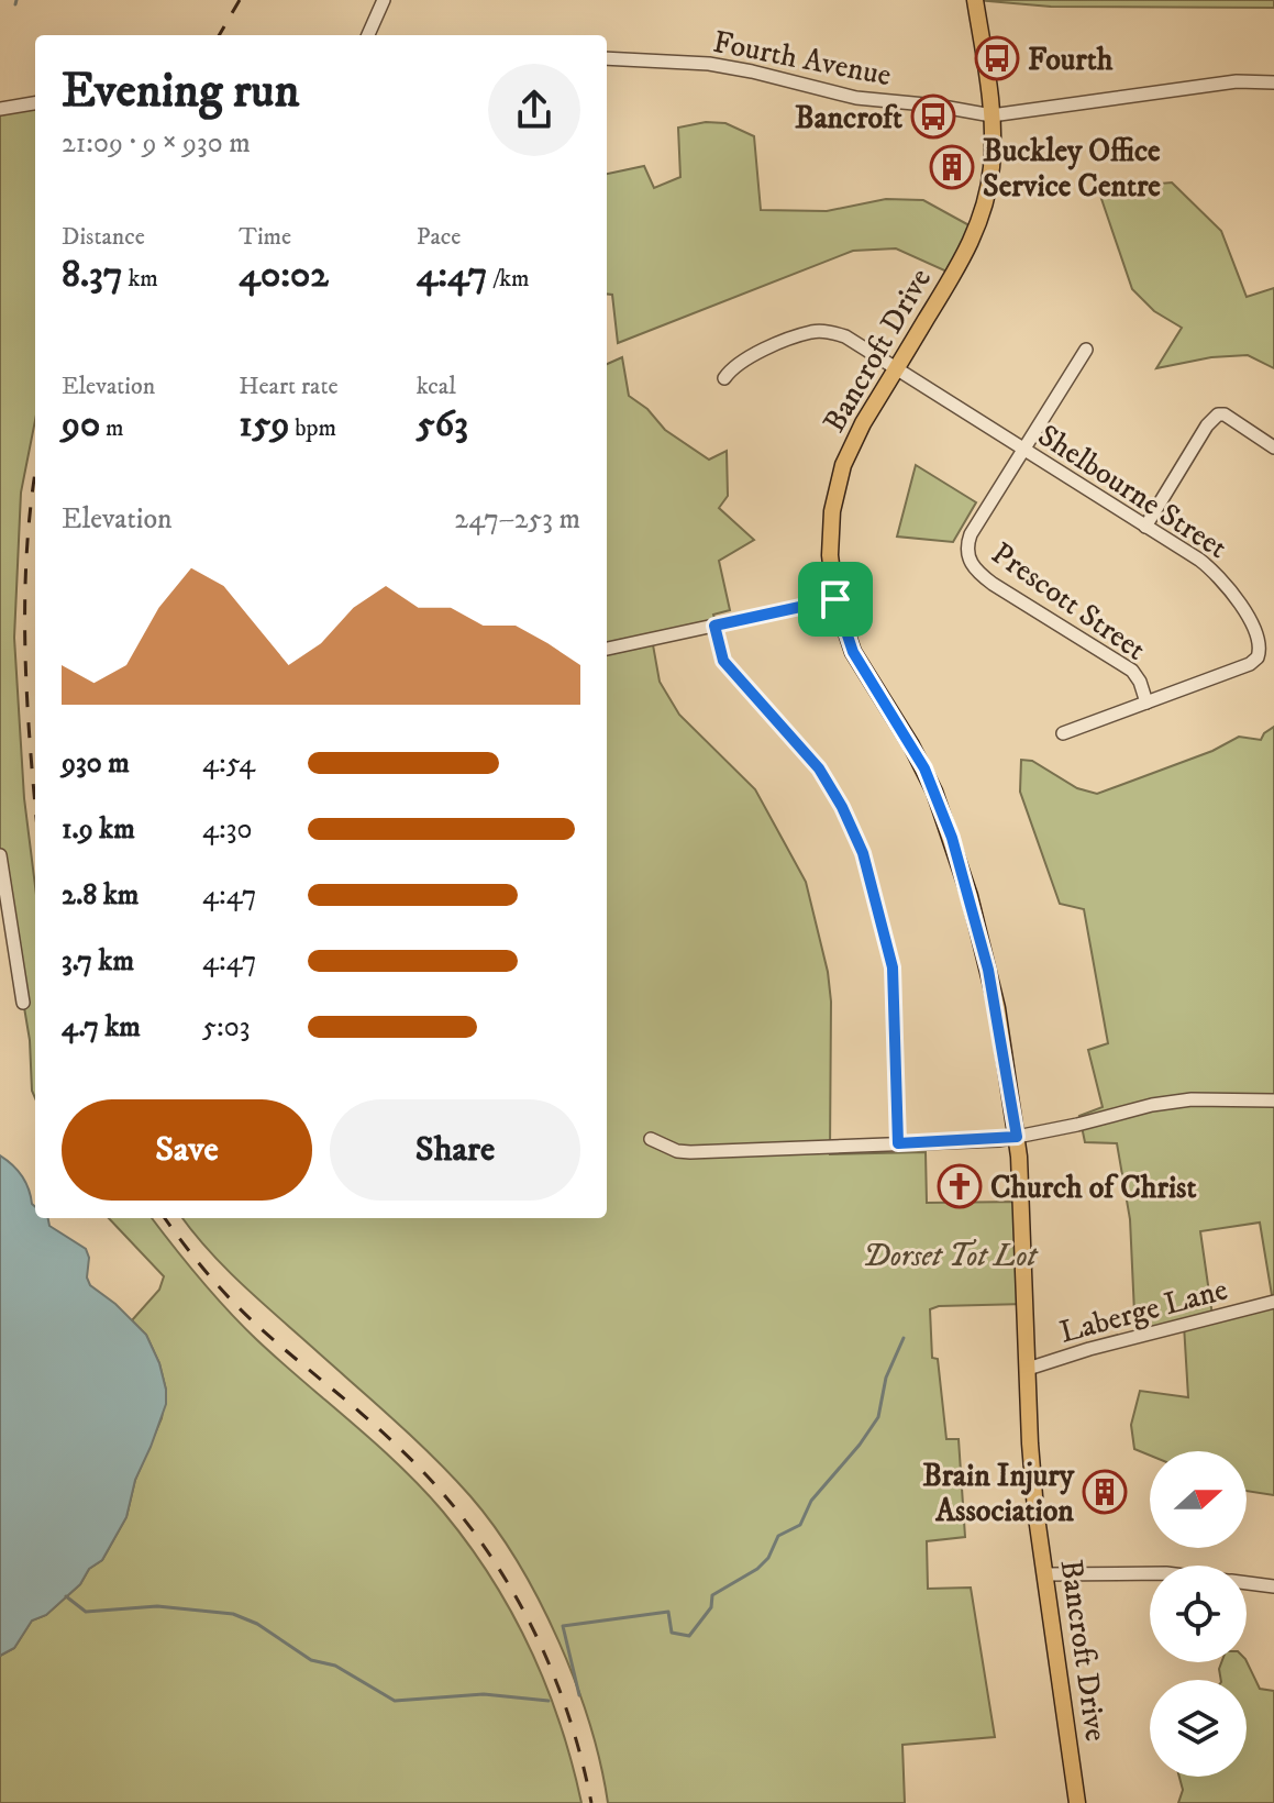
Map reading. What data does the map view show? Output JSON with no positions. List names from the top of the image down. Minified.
{"streets":{"main road":["Bancroft Drive"],"street":["Fourth Avenue","Shelbourne Street","Prescott Street","Laberge Lane"]},"crossings":[["Fourth Avenue","Bancroft Drive"],["Bancroft Drive","Shelbourne Street"],["Bancroft Drive","Laberge Lane"],["Shelbourne Street","Prescott Street"]],"parks":["Dorset Tot Lot"],"places":{"bus stop":["Fourth","Bancroft"],"building":["Buckley Office Service Centre","Brain Injury Association"],"church":["Church of Christ"]},"north":"right","page":{"heading":["Evening run","21:09 · 9 × 930 m"],"stats":[["Distance","8.37 km"],["Time","40:02"],["Pace","4:47 /km"],["Elevation","90 m"],["Heart rate","159 bpm"],["kcal","563"]],"chart":["Elevation","247–253 m"],"list":[{"name":"930 m","note":"4:54"},{"name":"1.9 km","note":"4:30"},{"name":"2.8 km","note":"4:47"},{"name":"3.7 km","note":"4:47"},{"name":"4.7 km","note":"5:03"}],"buttons":["Save","Share"]}}
